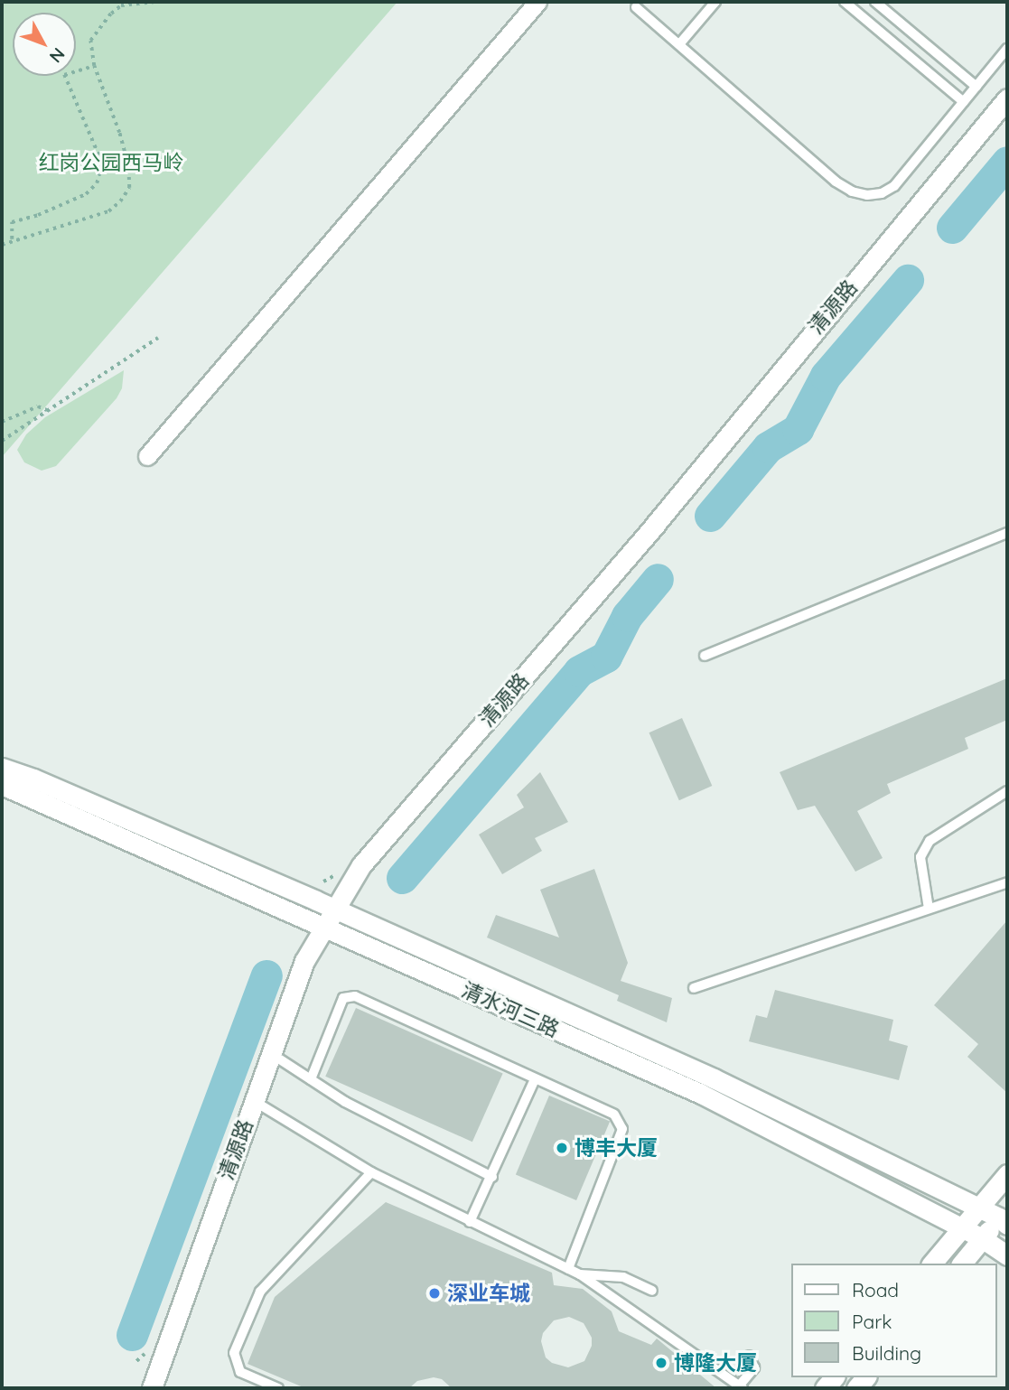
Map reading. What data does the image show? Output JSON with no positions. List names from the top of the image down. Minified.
{"streets":{"street":["清源路","清水河三路"]},"crossings":[["清源路","清水河三路"]],"parks":["红岗公园西马岭"],"places":["博丰大厦","深业车城","博隆大厦"],"legend":["Road","Park","Building"],"north":"bottom right"}
